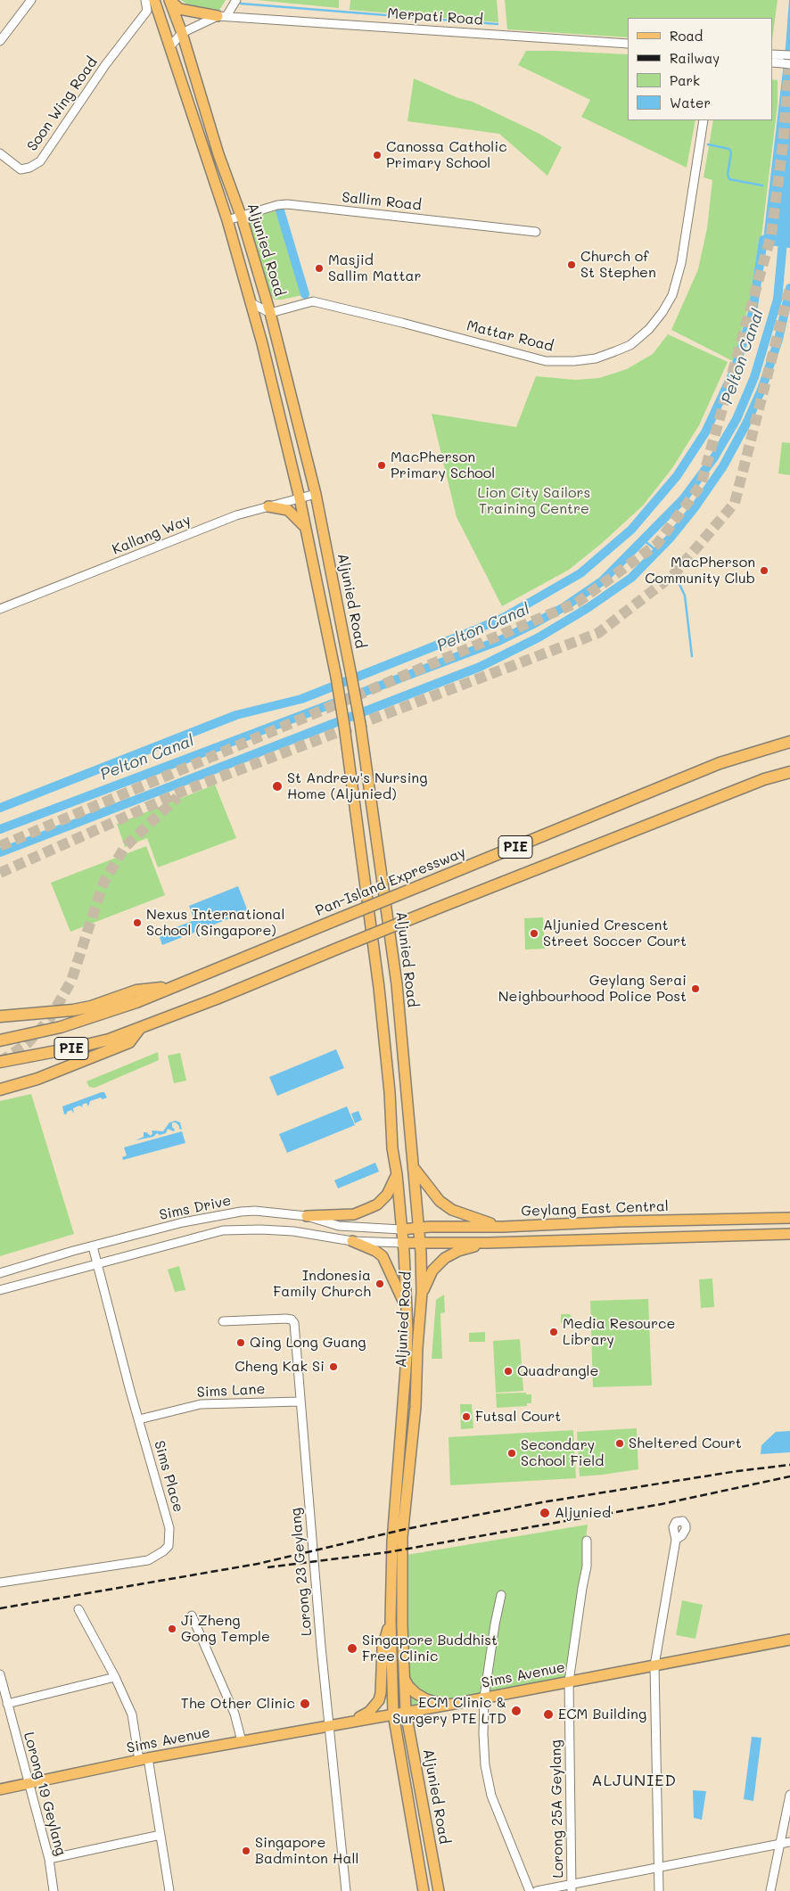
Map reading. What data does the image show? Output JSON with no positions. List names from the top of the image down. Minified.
{"streets":{"highway":["PIE","Pan-Island Expressway"],"main road":["Aljunied Road","Geylang East Central","Sims Avenue"],"street":["Merpati Road","Soon Wing Road","Sallim Road","Mattar Road","Kallang Way","Sims Drive","Sims Lane","Sims Place","Lorong 23 Geylang","Lorong 19 Geylang","Lorong 25A Geylang"]},"crossings":[["Merpati Road","Aljunied Road"],["Sallim Road","Aljunied Road"],["Aljunied Road","Mattar Road"],["Aljunied Road","Kallang Way"],["Aljunied Road","Sims Drive"],["Aljunied Road","Geylang East Central"],["Aljunied Road","Sims Avenue"],["PIE","Pan-Island Expressway"],["Sims Drive","Geylang East Central"],["Sims Drive","Sims Place"],["Sims Lane","Sims Place"],["Sims Lane","Lorong 23 Geylang"],["Lorong 23 Geylang","Sims Avenue"],["Sims Avenue","Lorong 19 Geylang"],["Sims Avenue","Lorong 25A Geylang"]],"districts":["ALJUNIED"],"water":["Pelton Canal"],"parks":["Lion City Sailors Training Centre"],"places":["Canossa Catholic Primary School","Church of St Stephen","Masjid Sallim Mattar","MacPherson Primary School","MacPherson Community Club","St Andrew's Nursing Home (Aljunied)","Nexus International School (Singapore)","Aljunied Crescent Street Soccer Court","Geylang Serai Neighbourhood Police Post","Indonesia Family Church","Media Resource Library","Qing Long Guang","Cheng Kak Si","Quadrangle","Futsal Court","Sheltered Court","Secondary School Field","Aljunied","Ji Zheng Gong Temple","Singapore Buddhist Free Clinic","The Other Clinic","ECM Clinic & Surgery PTE LTD","ECM Building","Singapore Badminton Hall"],"legend":["Road","Railway","Park","Water"]}
